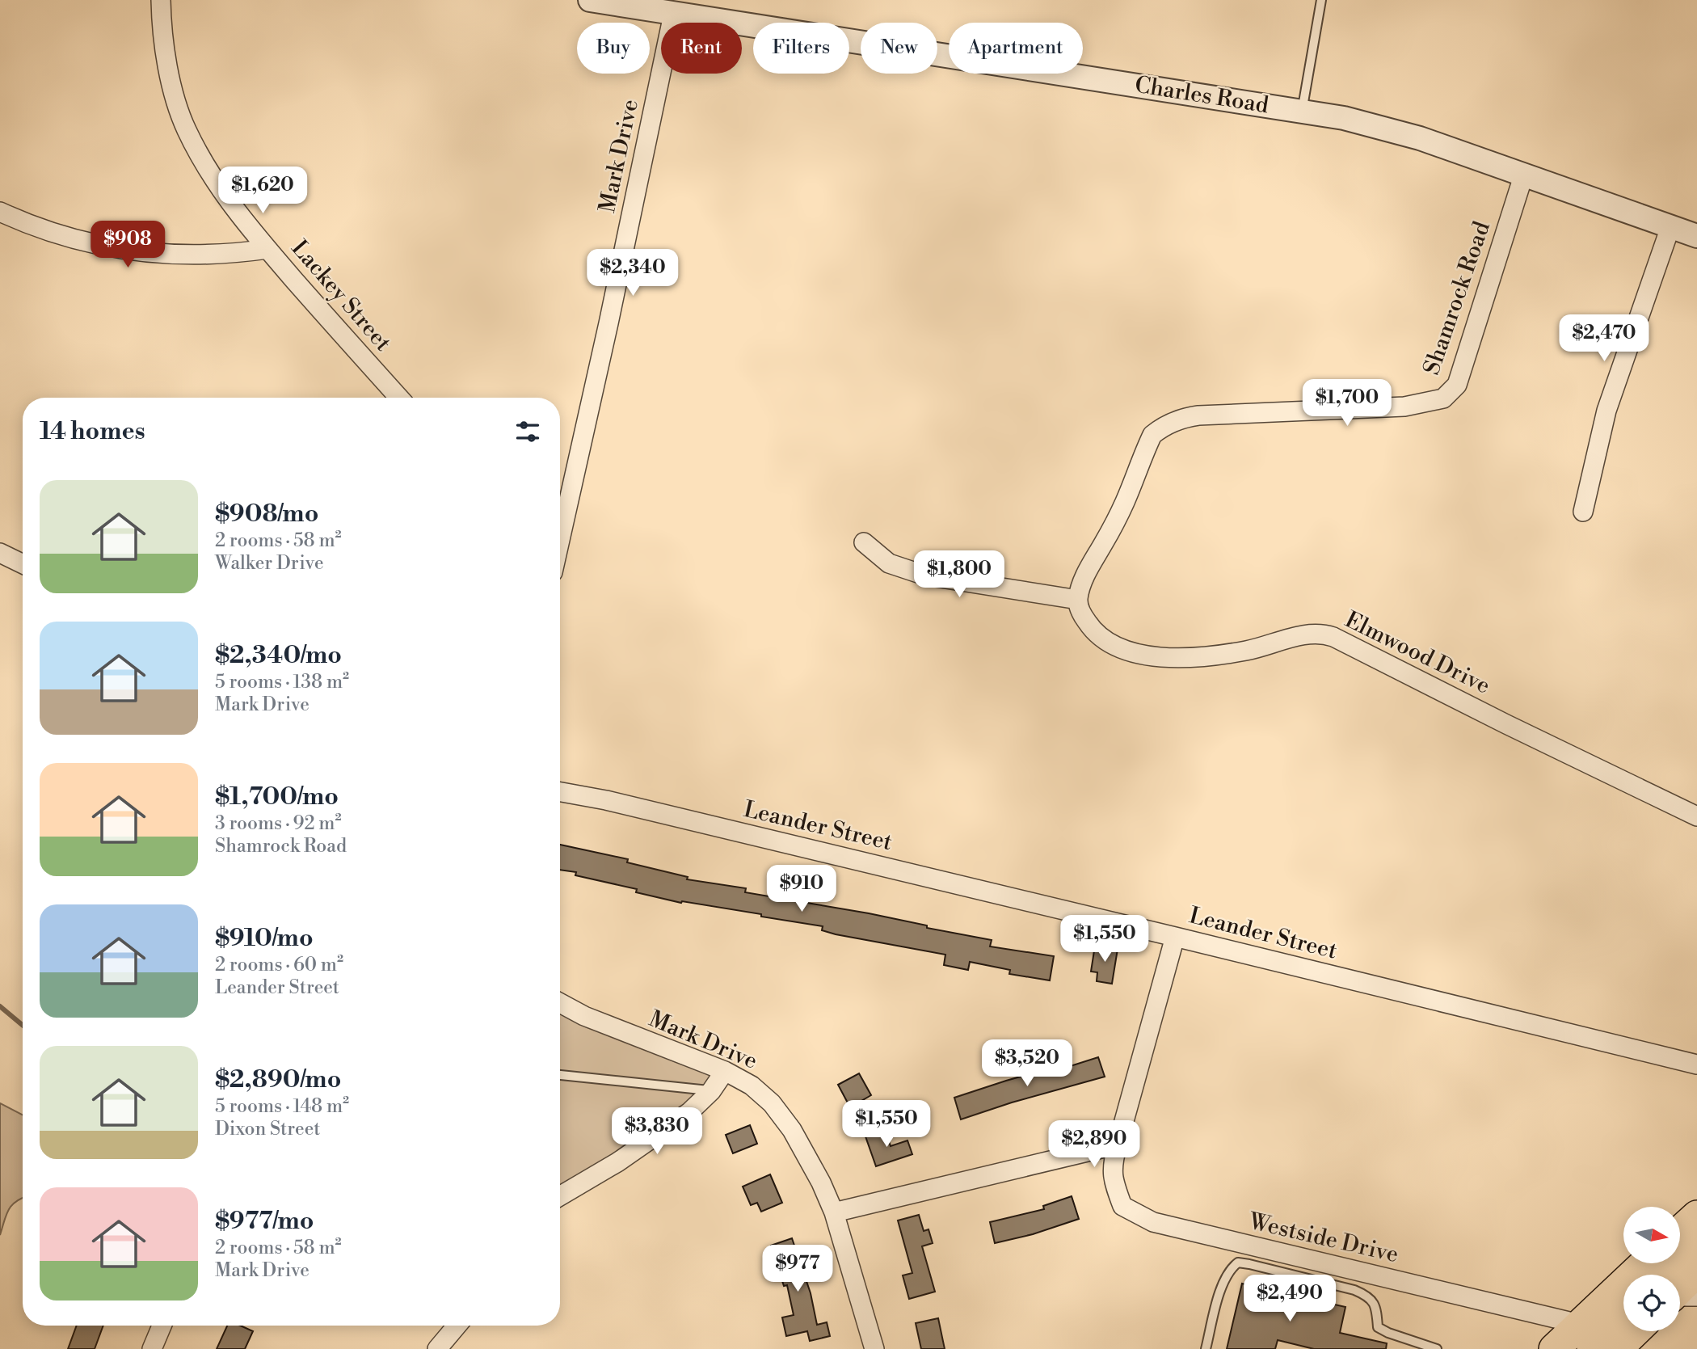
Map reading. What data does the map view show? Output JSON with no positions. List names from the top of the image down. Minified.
{"streets":{"street":["Charles Road","Mark Drive","Lackey Street","Shamrock Road","Elmwood Drive","Leander Street","Westside Drive"]},"crossings":[["Charles Road","Mark Drive"],["Charles Road","Shamrock Road"],["Shamrock Road","Elmwood Drive"],["Leander Street","Westside Drive"]],"north":"right","page":{"chip":["Buy","Rent","Filters","New","Apartment"],"price":["$1,620","$908","$2,340","$2,470","$1,700","$1,800","$910","$1,550","$3,520","$1,550","$3,830","$2,890","$977","$2,490"],"heading":"14 homes","list":[{"name":"$908/mo","note":"2 rooms · 58 m² · Walker Drive"},{"name":"$2,340/mo","note":"5 rooms · 138 m² · Mark Drive"},{"name":"$1,700/mo","note":"3 rooms · 92 m² · Shamrock Road"},{"name":"$910/mo","note":"2 rooms · 60 m² · Leander Street"},{"name":"$2,890/mo","note":"5 rooms · 148 m² · Dixon Street"},{"name":"$977/mo","note":"2 rooms · 58 m² · Mark Drive"}]}}
